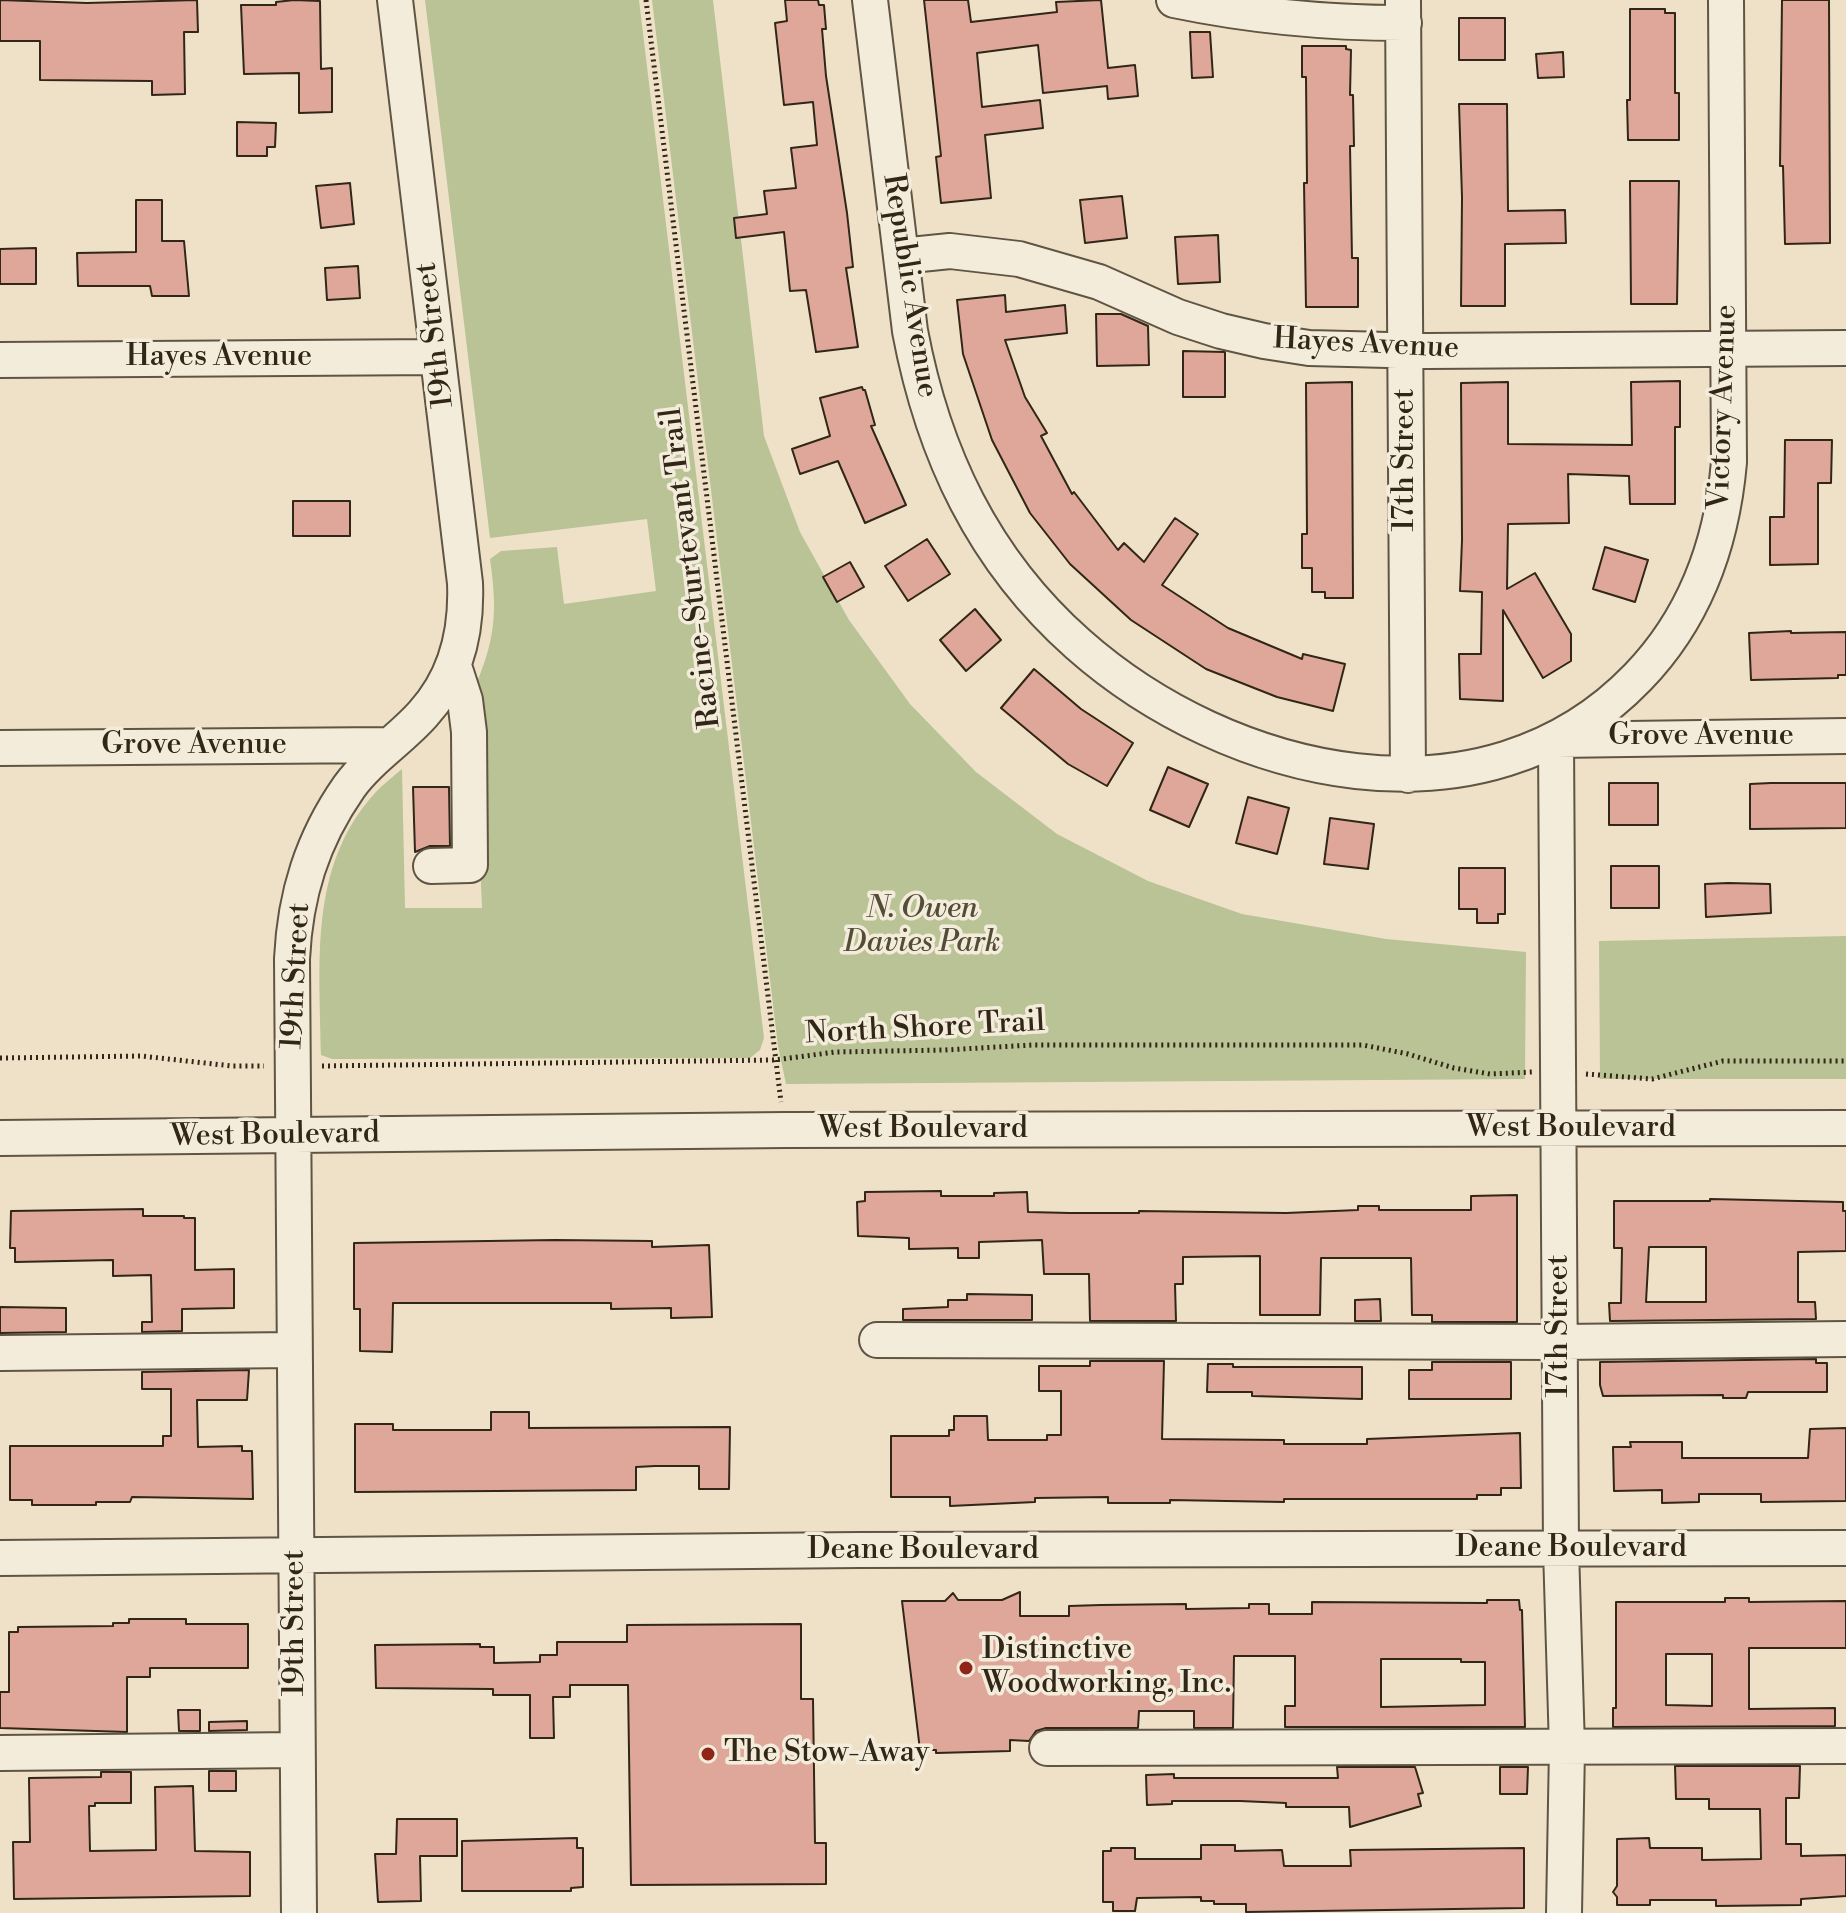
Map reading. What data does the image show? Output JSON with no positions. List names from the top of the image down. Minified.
{"streets":{"street":["Republic Avenue","19th Street","Hayes Avenue","Victory Avenue","17th Street","Grove Avenue","West Boulevard","Deane Boulevard"],"path":["Racine-Sturtevant Trail","North Shore Trail"]},"crossings":[["Republic Avenue","Hayes Avenue"],["Republic Avenue","Victory Avenue"],["Republic Avenue","17th Street"],["19th Street","Hayes Avenue"],["19th Street","Grove Avenue"],["19th Street","North Shore Trail"],["19th Street","West Boulevard"],["19th Street","Deane Boulevard"],["Hayes Avenue","Victory Avenue"],["Hayes Avenue","17th Street"],["Victory Avenue","17th Street"],["Victory Avenue","Grove Avenue"],["17th Street","Grove Avenue"],["17th Street","North Shore Trail"],["17th Street","West Boulevard"],["17th Street","Deane Boulevard"],["Racine-Sturtevant Trail","North Shore Trail"],["Racine-Sturtevant Trail","West Boulevard"]],"parks":["N. Owen Davies Park"],"places":["Distinctive Woodworking, Inc.","The Stow-Away"]}
